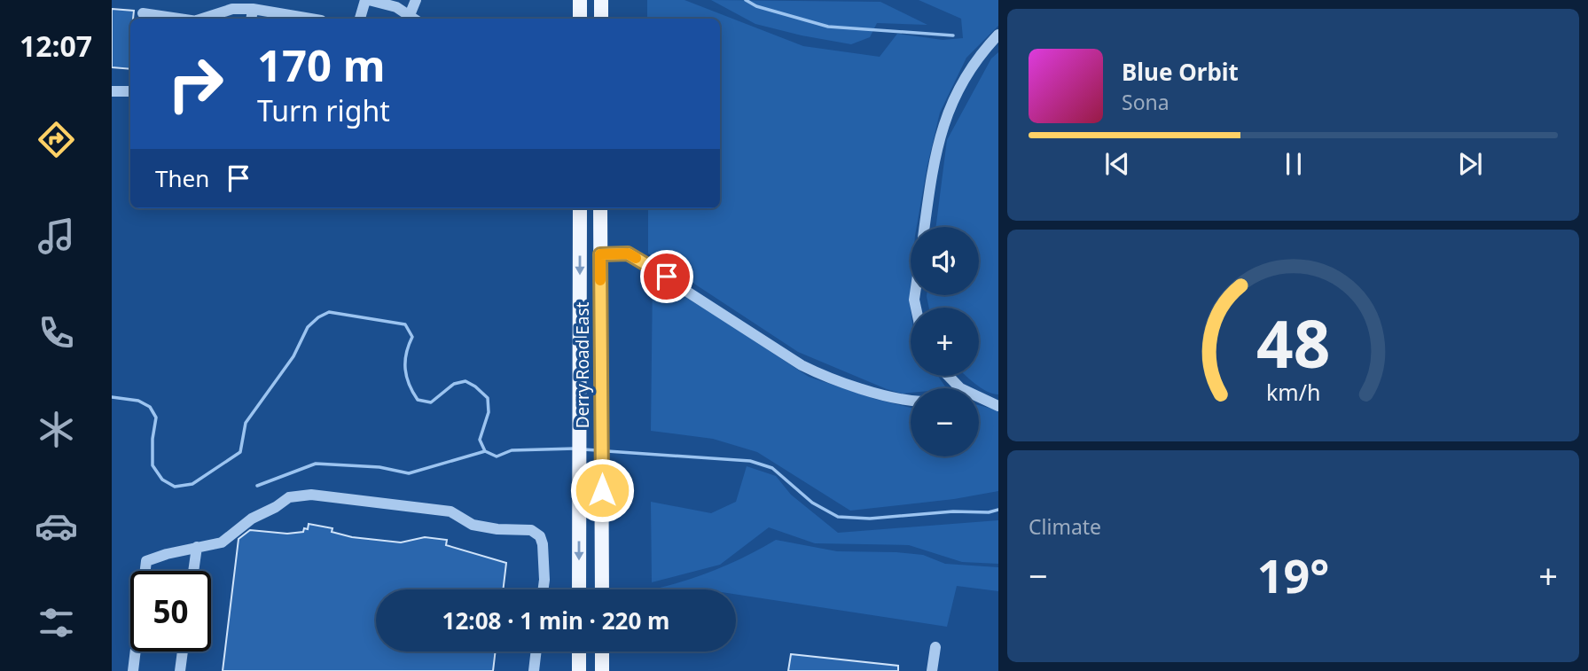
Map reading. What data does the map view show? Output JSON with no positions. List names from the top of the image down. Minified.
{"streets":{"main road":["Derry Road East"]},"page":{"tabs":"12:07","turn":["170 m","Turn right"],"song":["Blue Orbit","Sona"],"then":"Then","map_buttons":["+","−"],"tile":"Climate","heat":["−","19°","+"],"limit":"50","trip":"12:08 · 1 min · 220 m","gauge":["48","km/h"]}}
